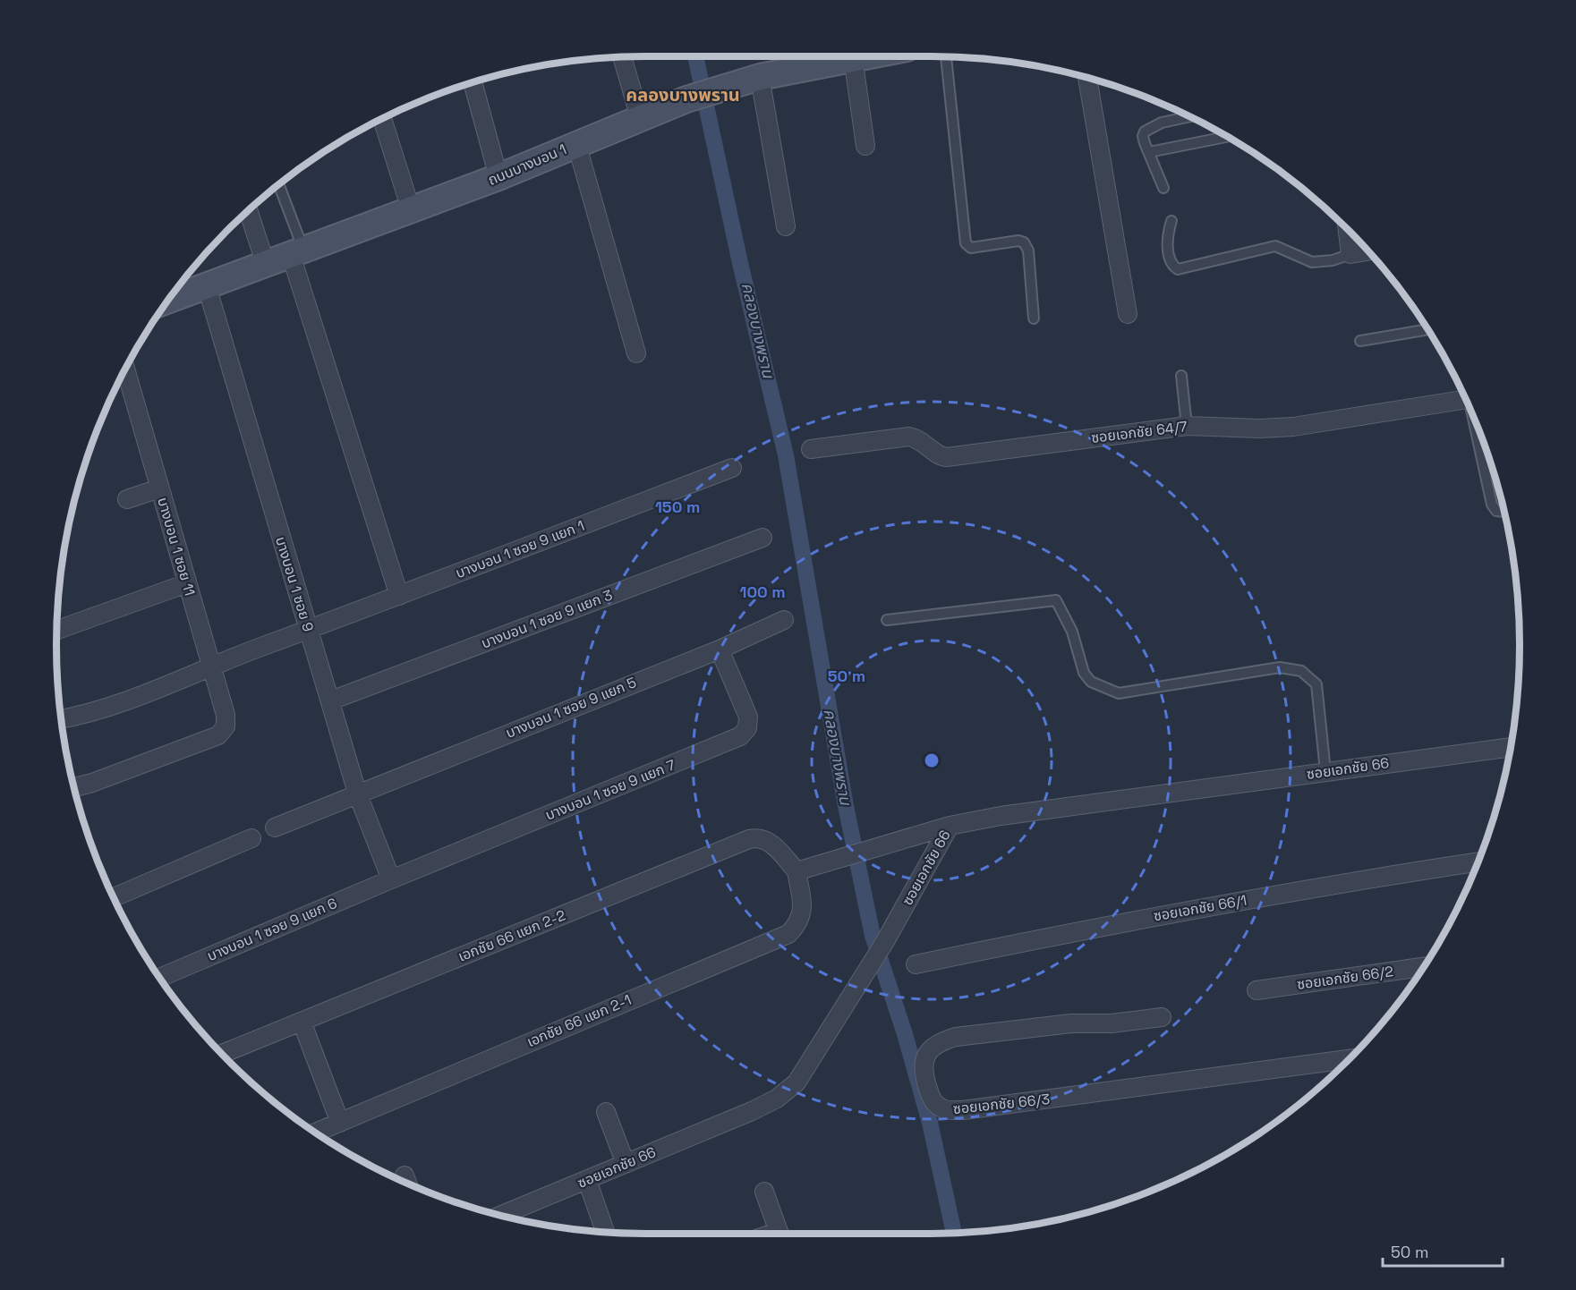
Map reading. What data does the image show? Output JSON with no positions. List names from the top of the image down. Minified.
{"streets":{"main road":["ถนนบางบอน 1"],"street":["ซอยเอกชัย 64/7","บางบอน 1 ซอย 11","บางบอน 1 ซอย 9 แยก 1","บางบอน 1 ซอย 9","บางบอน 1 ซอย 9 แยก 3","บางบอน 1 ซอย 9 แยก 5","ซอยเอกชัย 66","บางบอน 1 ซอย 9 แยก 7","ซอยเอกชัย 66/1","บางบอน 1 ซอย 9 แยก 6","เอกชัย 66 แยก 2-2","ซอยเอกชัย 66/2","เอกชัย 66 แยก 2-1","ซอยเอกชัย 66/3"]},"crossings":[["ถนนบางบอน 1","บางบอน 1 ซอย 9"],["บางบอน 1 ซอย 11","บางบอน 1 ซอย 9 แยก 1"],["บางบอน 1 ซอย 9 แยก 1","บางบอน 1 ซอย 9"],["บางบอน 1 ซอย 9","บางบอน 1 ซอย 9 แยก 3"],["บางบอน 1 ซอย 9","บางบอน 1 ซอย 9 แยก 5"],["บางบอน 1 ซอย 9","บางบอน 1 ซอย 9 แยก 7"],["บางบอน 1 ซอย 9","บางบอน 1 ซอย 9 แยก 6"],["บางบอน 1 ซอย 9 แยก 5","บางบอน 1 ซอย 9 แยก 7"],["บางบอน 1 ซอย 9 แยก 7","บางบอน 1 ซอย 9 แยก 6"],["เอกชัย 66 แยก 2-2","เอกชัย 66 แยก 2-1"]],"districts":["คลองบางพราน"],"water":["คลองบางพราน"],"scale_bar":"50 m","rings":["150 m","100 m","50 m"]}
